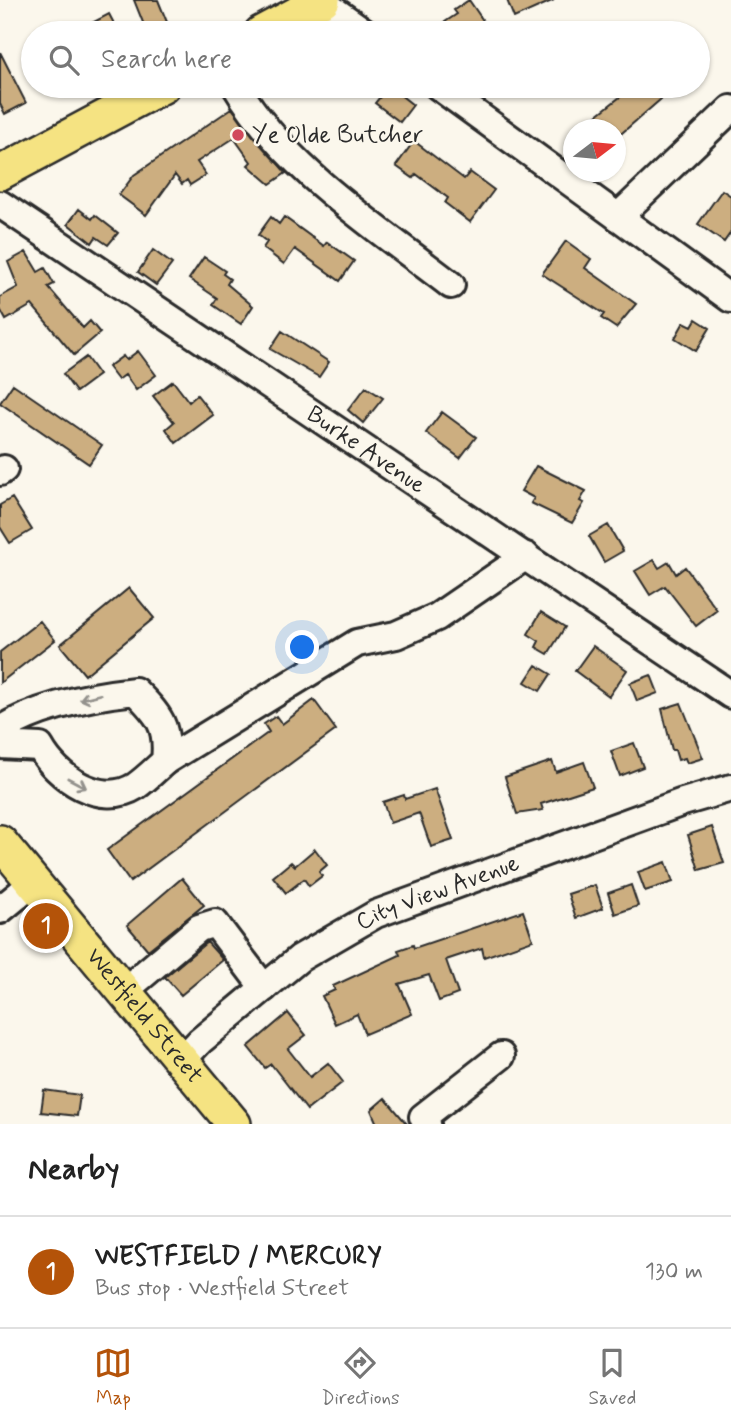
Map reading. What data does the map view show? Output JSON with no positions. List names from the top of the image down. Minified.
{"streets":{"main road":["Westfield Street"],"street":["Burke Avenue","City View Avenue"]},"crossings":[["City View Avenue","Westfield Street"]],"places":["Ye Olde Butcher"],"north":"right","page":{"search":"Search here","pins":"1","heading":"Nearby","list":[{"mark":"1","name":"WESTFIELD / MERCURY","note":"Bus stop · Westfield Street","value":"130 m"}],"nav":["Map","Directions","Saved"]}}
